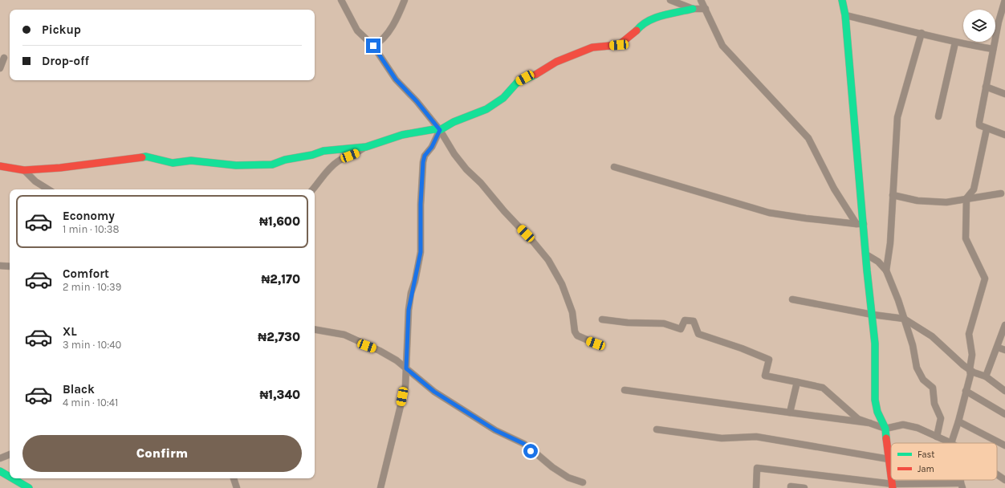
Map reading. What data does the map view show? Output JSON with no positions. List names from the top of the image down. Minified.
{"legend":["Fast","Jam"],"page":{"banner":["Pickup","Drop-off"],"list":[{"name":"Economy","note":"1 min · 10:38","value":"₦1,600"},{"name":"Comfort","note":"2 min · 10:39","value":"₦2,170"},{"name":"XL","note":"3 min · 10:40","value":"₦2,730"},{"name":"Black","note":"4 min · 10:41","value":"₦1,340"}],"buttons":"Confirm"}}
